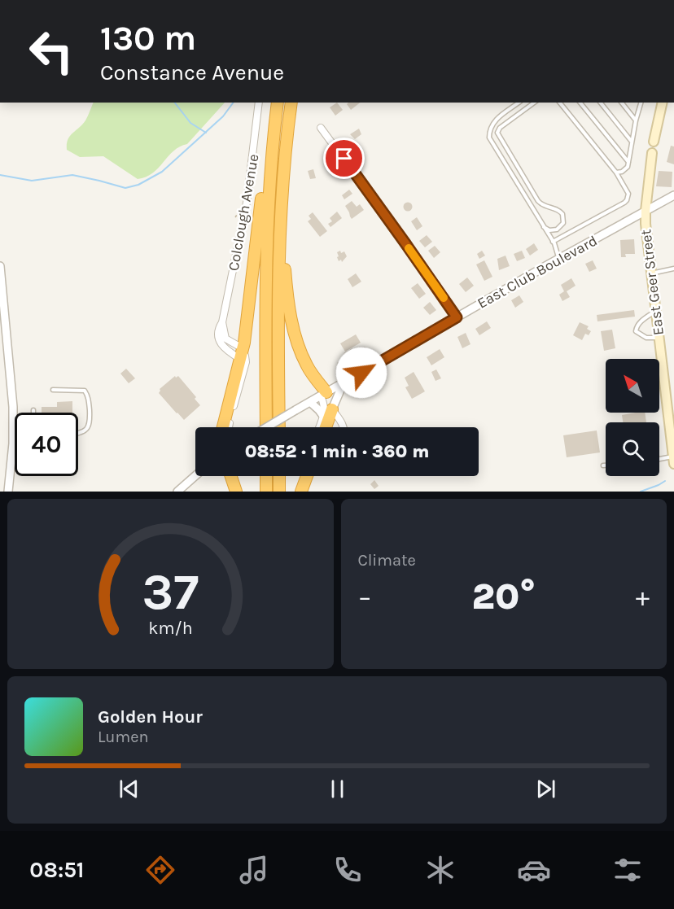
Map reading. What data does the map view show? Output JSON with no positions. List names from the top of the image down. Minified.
{"streets":{"main road":["East Geer Street"],"street":["Colclough Avenue","East Club Boulevard"]},"crossings":[["East Club Boulevard","East Geer Street"]],"north":"top left","page":{"turn":["130 m","Constance Avenue"],"limit":"40","trip":"08:52 · 1 min · 360 m","tile":"Climate","heat":["−","20°","+"],"song":["Golden Hour","Lumen"],"tabs":"08:51","gauge":["37","km/h"]}}
